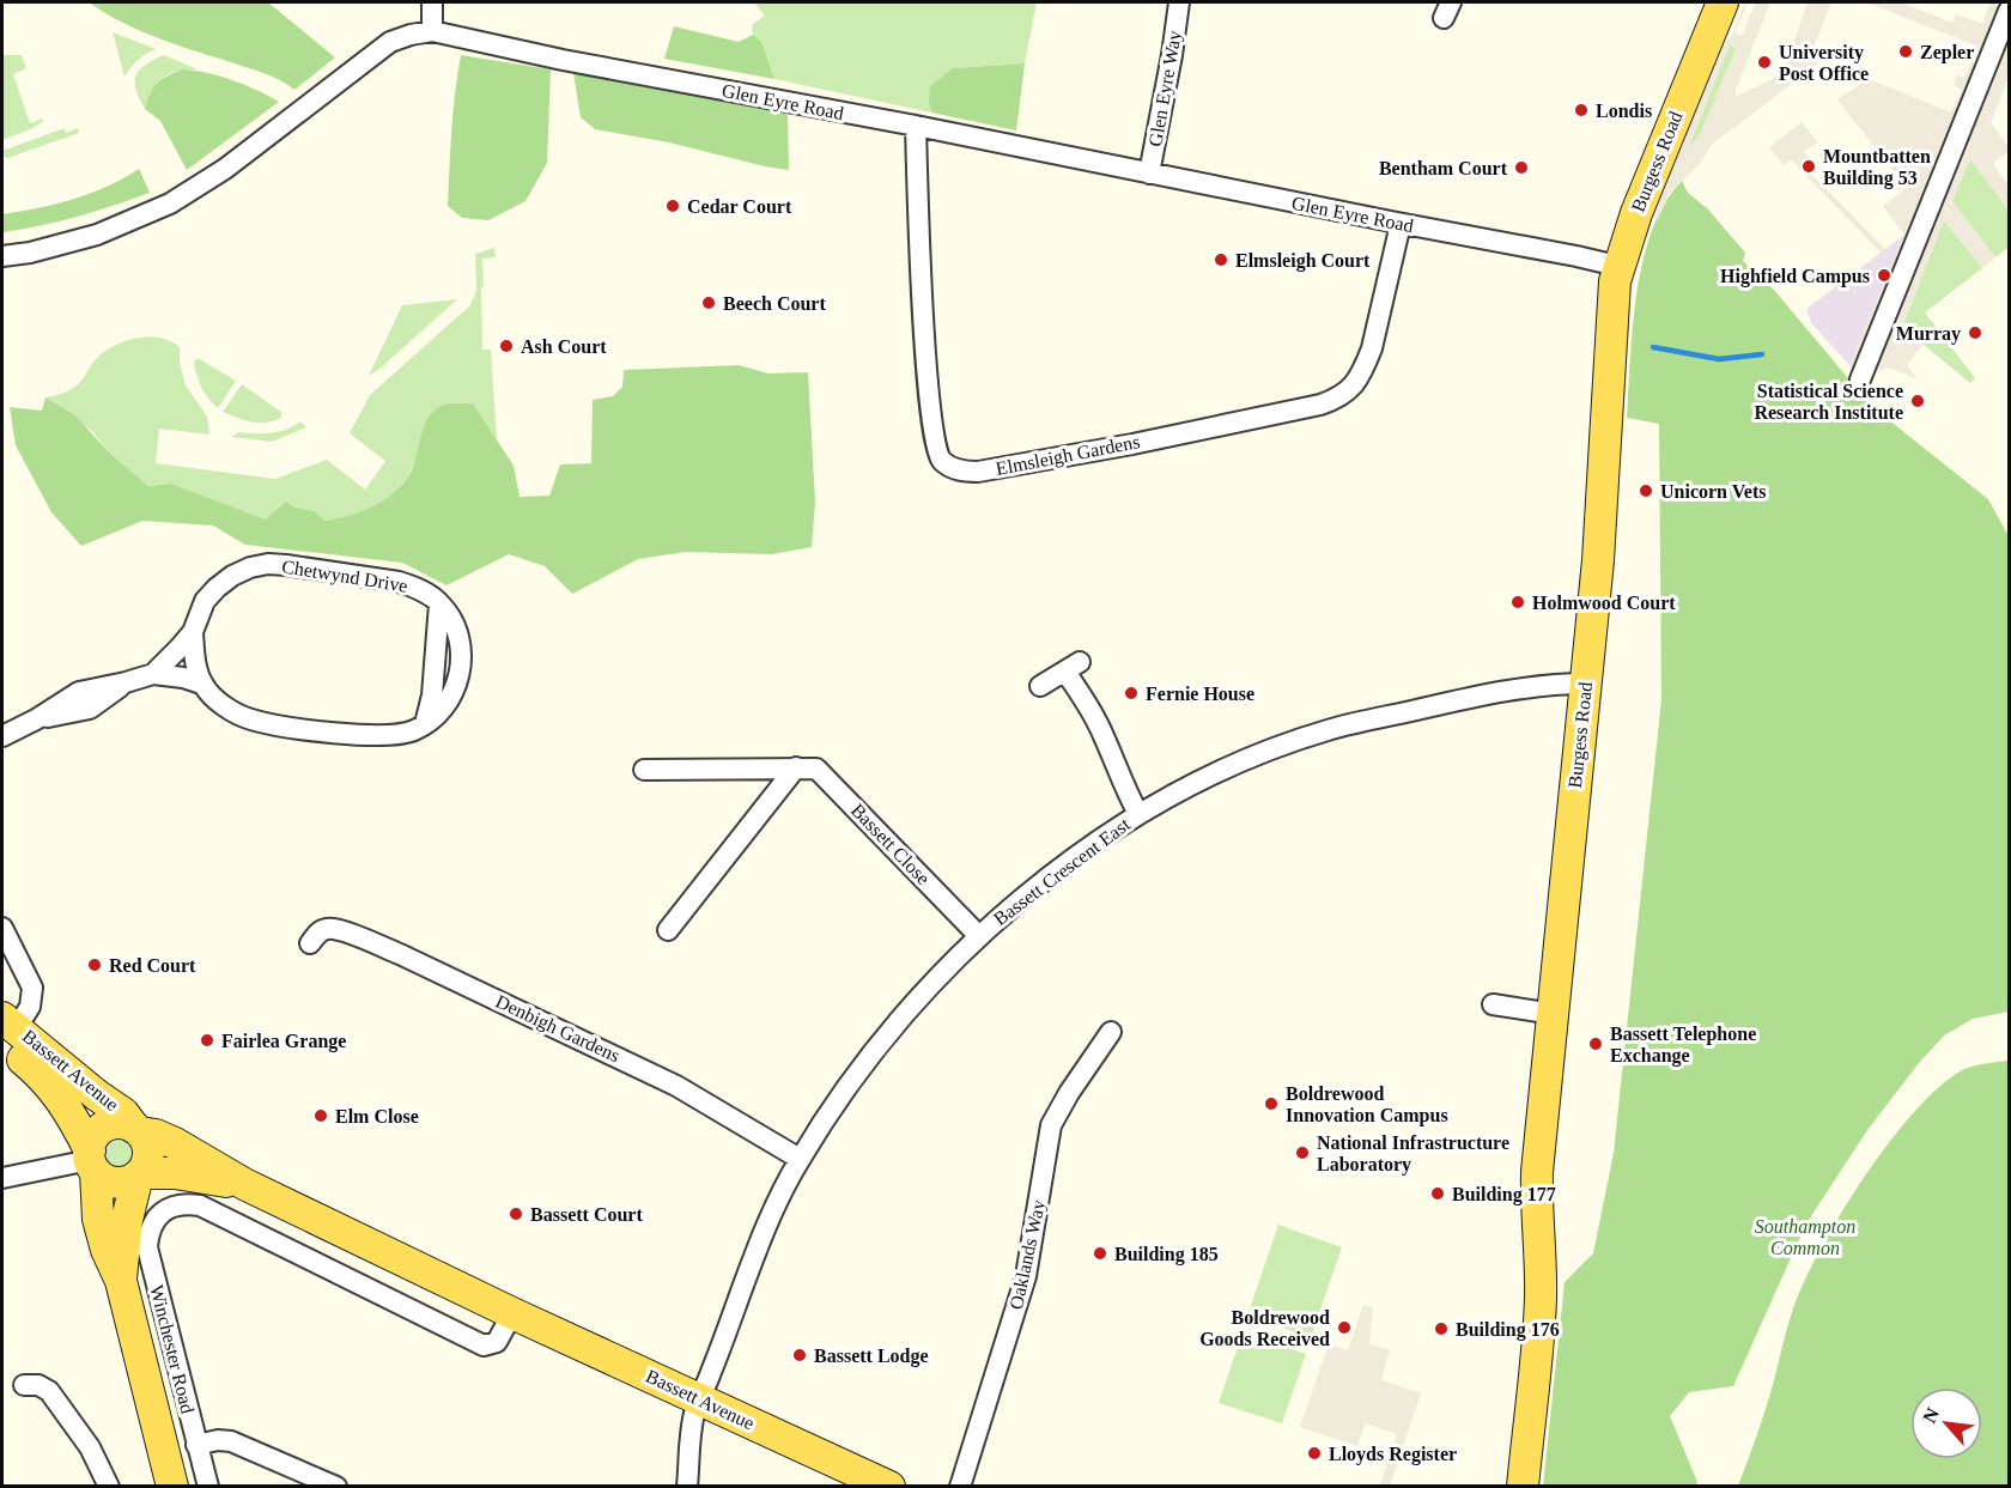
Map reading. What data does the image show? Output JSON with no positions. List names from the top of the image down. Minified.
{"streets":{"main road":["Burgess Road","Bassett Avenue","Winchester Road"],"street":["Glen Eyre Way","Glen Eyre Road","Elmsleigh Gardens","Chetwynd Drive","Bassett Close","Bassett Crescent East","Denbigh Gardens","Oaklands Way"]},"crossings":[["Glen Eyre Way","Glen Eyre Road"],["Glen Eyre Road","Burgess Road"],["Glen Eyre Road","Elmsleigh Gardens"],["Burgess Road","Bassett Crescent East"],["Bassett Close","Bassett Crescent East"],["Bassett Crescent East","Denbigh Gardens"],["Bassett Crescent East","Bassett Avenue"],["Bassett Avenue","Winchester Road"]],"parks":["Southampton Common"],"places":["Zepler","University Post Office","Londis","Mountbatten Building 53","Bentham Court","Cedar Court","Elmsleigh Court","Highfield Campus","Beech Court","Murray","Ash Court","Statistical Science Research Institute","Unicorn Vets","Holmwood Court","Fernie House","Red Court","Fairlea Grange","Bassett Telephone Exchange","Boldrewood Innovation Campus","Elm Close","National Infrastructure Laboratory","Building 177","Bassett Court","Building 185","Boldrewood Goods Received","Building 176","Bassett Lodge","Lloyds Register"],"north":"top left"}
